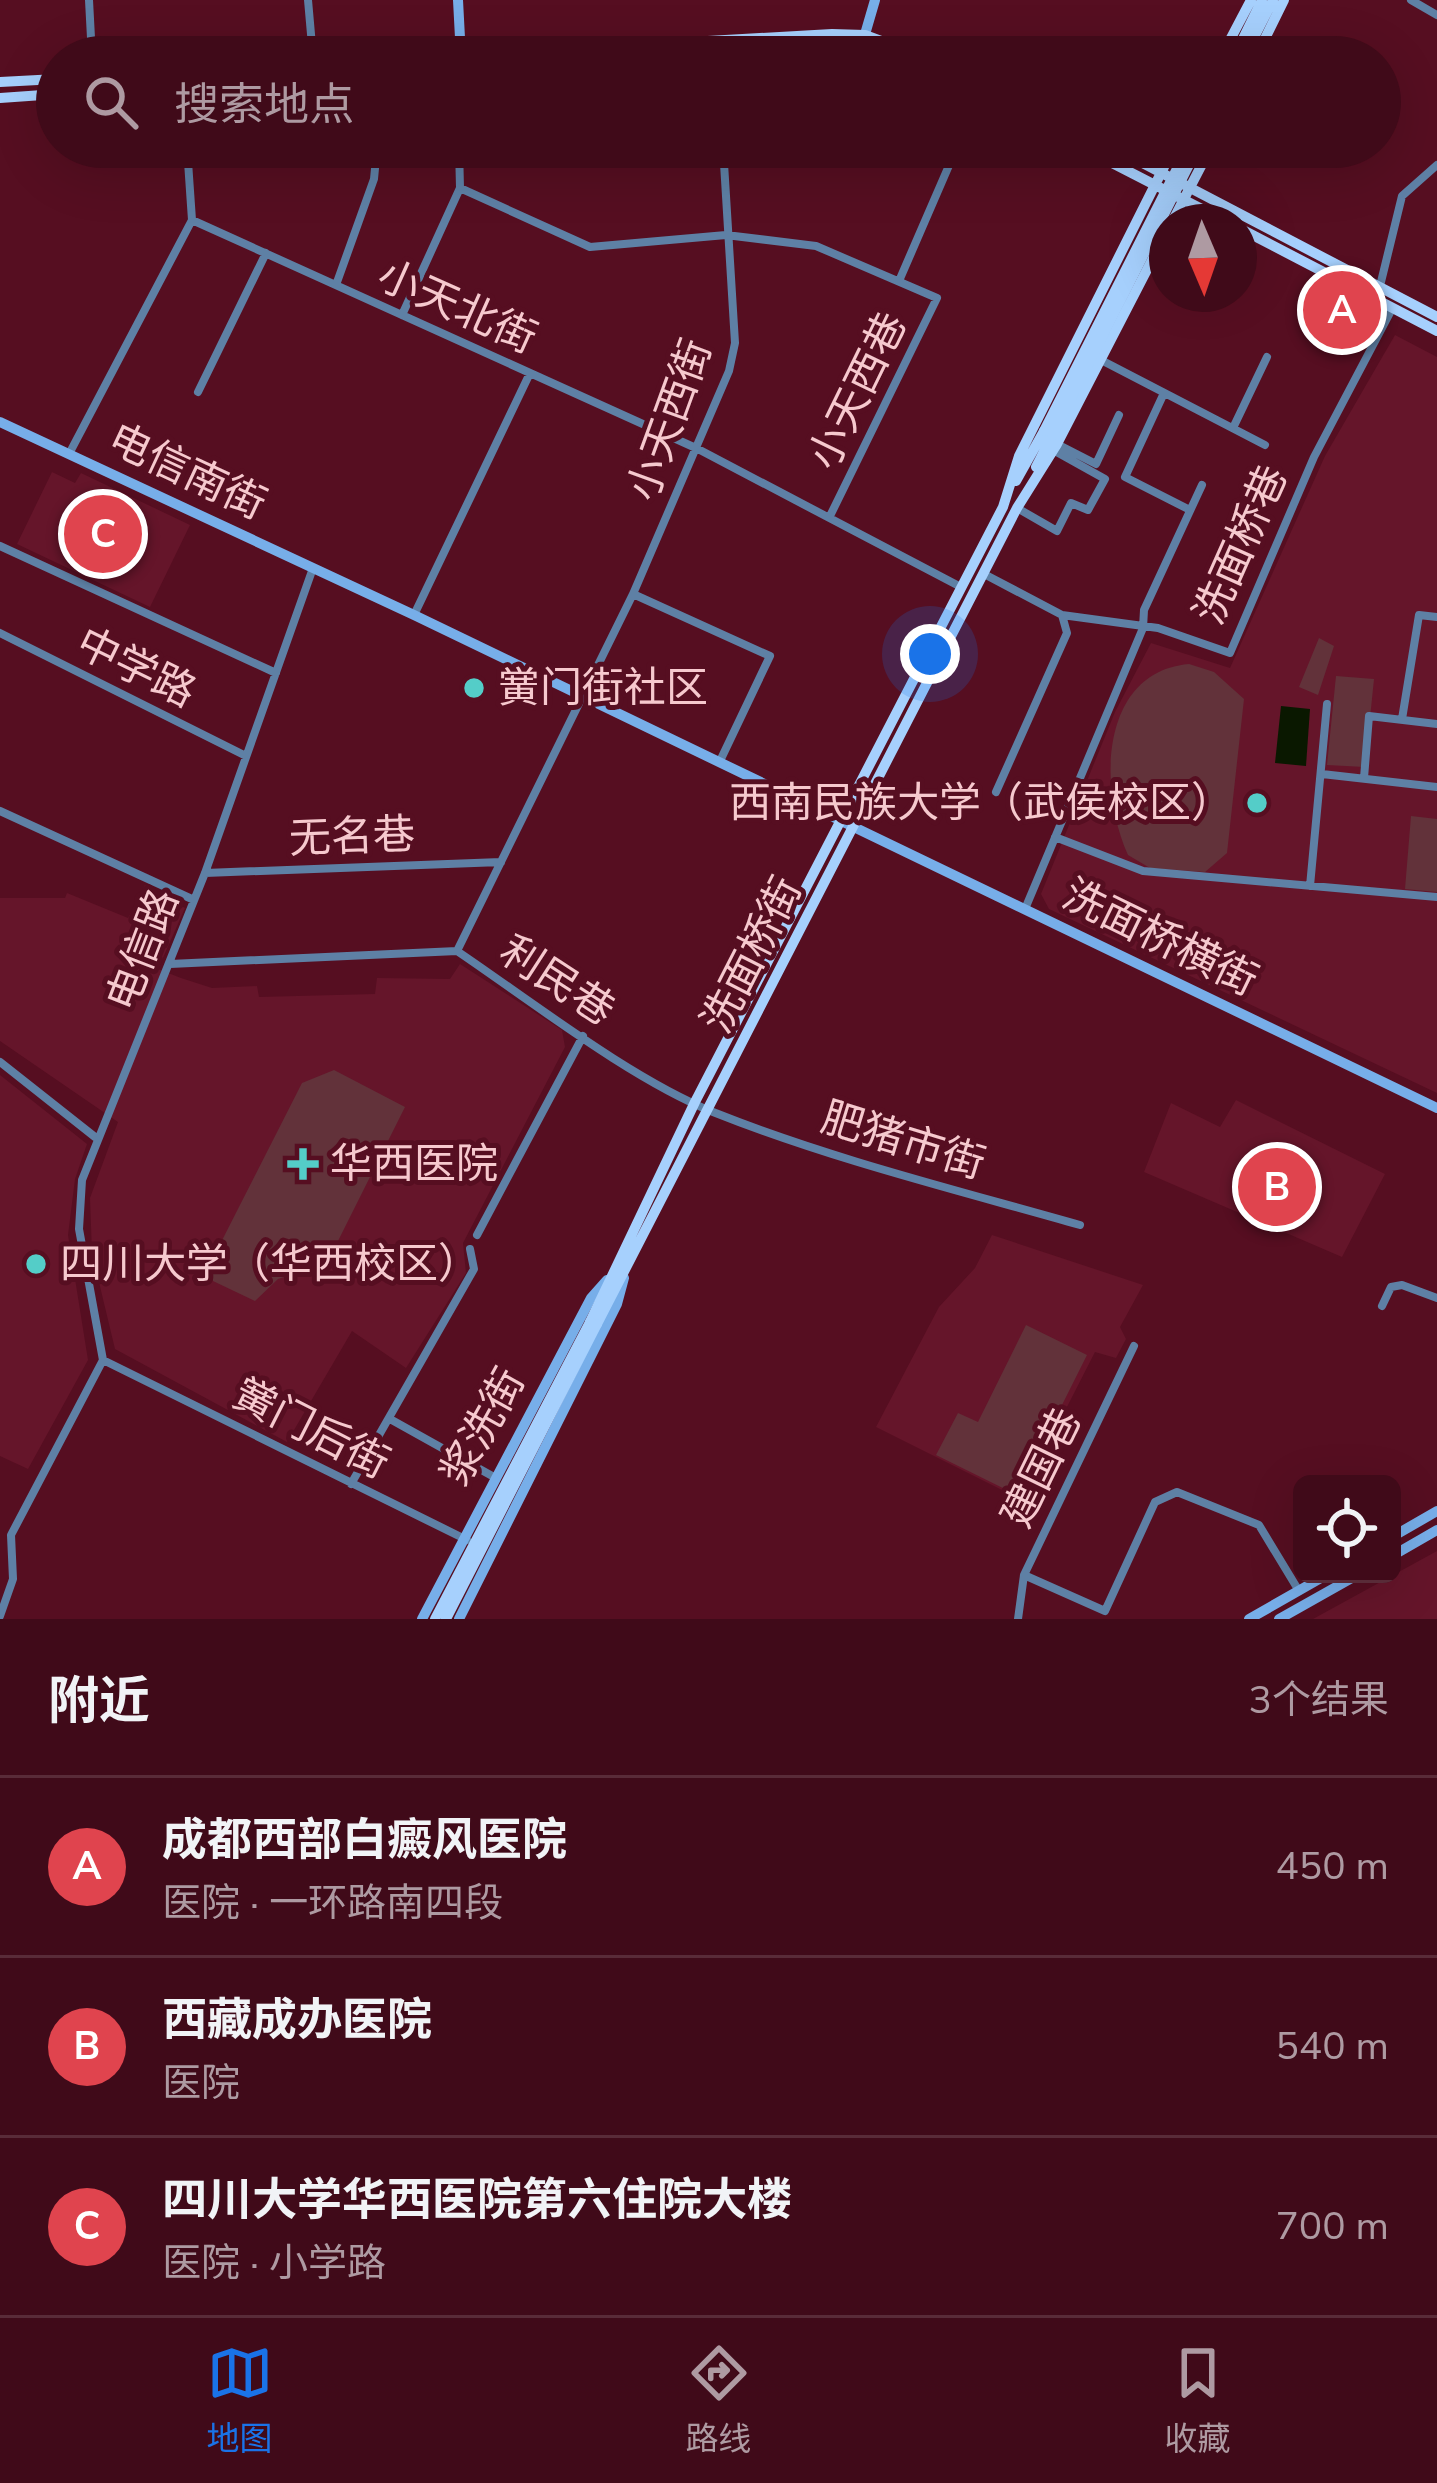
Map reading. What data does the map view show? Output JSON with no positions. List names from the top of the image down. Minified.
{"streets":{"main road":["洗面桥街","浆洗街"],"street":["小天北街","小天西巷","小天西街","电信南街","洗面桥巷","中学路","无名巷","洗面桥横街","电信路","利民巷","肥猪市街","黉门后街","建国巷"]},"crossings":[["小天北街","小天西巷"],["小天北街","小天西街"],["小天北街","电信南街"],["小天北街","洗面桥街"],["小天西巷","小天西街"],["小天西街","电信南街"],["小天西街","利民巷"],["电信南街","洗面桥横街"],["电信南街","电信路"],["电信南街","利民巷"],["洗面桥巷","洗面桥横街"],["中学路","电信路"],["无名巷","电信路"],["无名巷","利民巷"],["洗面桥横街","洗面桥街"],["电信路","黉门后街"],["洗面桥街","利民巷"],["洗面桥街","肥猪市街"],["洗面桥街","浆洗街"],["利民巷","肥猪市街"],["利民巷","浆洗街"],["肥猪市街","浆洗街"],["浆洗街","黉门后街"]],"places":{"other":["黉门街社区","西南民族大学（武侯校区）","四川大学（华西校区）"],"health":["华西医院"]},"north":"bottom","page":{"search":"搜索地点","pins":["A","C","B"],"heading":["附近","3个结果"],"list":[{"mark":"A","name":"成都西部白癜风医院","note":"医院 · 一环路南四段","value":"450 m"},{"mark":"B","name":"西藏成办医院","note":"医院","value":"540 m"},{"mark":"C","name":"四川大学华西医院第六住院大楼","note":"医院 · 小学路","value":"700 m"}],"nav":["地图","路线","收藏"]}}
